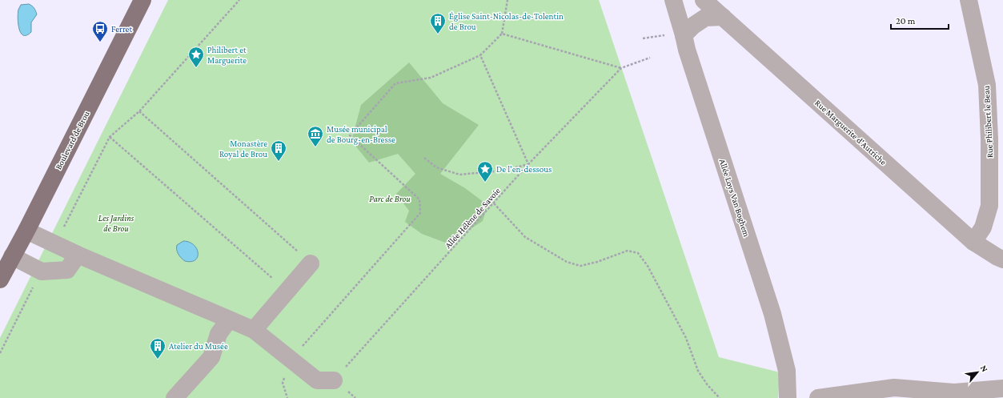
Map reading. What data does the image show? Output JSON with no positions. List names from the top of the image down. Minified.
{"streets":{"main road":["Boulevard de Brou"],"street":["Rue Philibert le Beau","Rue Marguerite d'Autriche","Allée Loys Van Boghem"],"path":["Allée Hélène de Savoie"]},"crossings":[["Rue Philibert le Beau","Rue Marguerite d'Autriche"]],"parks":["Parc de Brou","Les Jardins de Brou"],"places":{"building":["Église Saint-Nicolas-de-Tolentin de Brou","Monastère Royal de Brou","Atelier du Musée"],"bus stop":["Ferret"],"place":["Philibert et Marguerite","De l'en-dessous"],"museum":["Musée municipal de Bourg-en-Bresse"]},"scale_bar":"20 m","north":"top right"}
